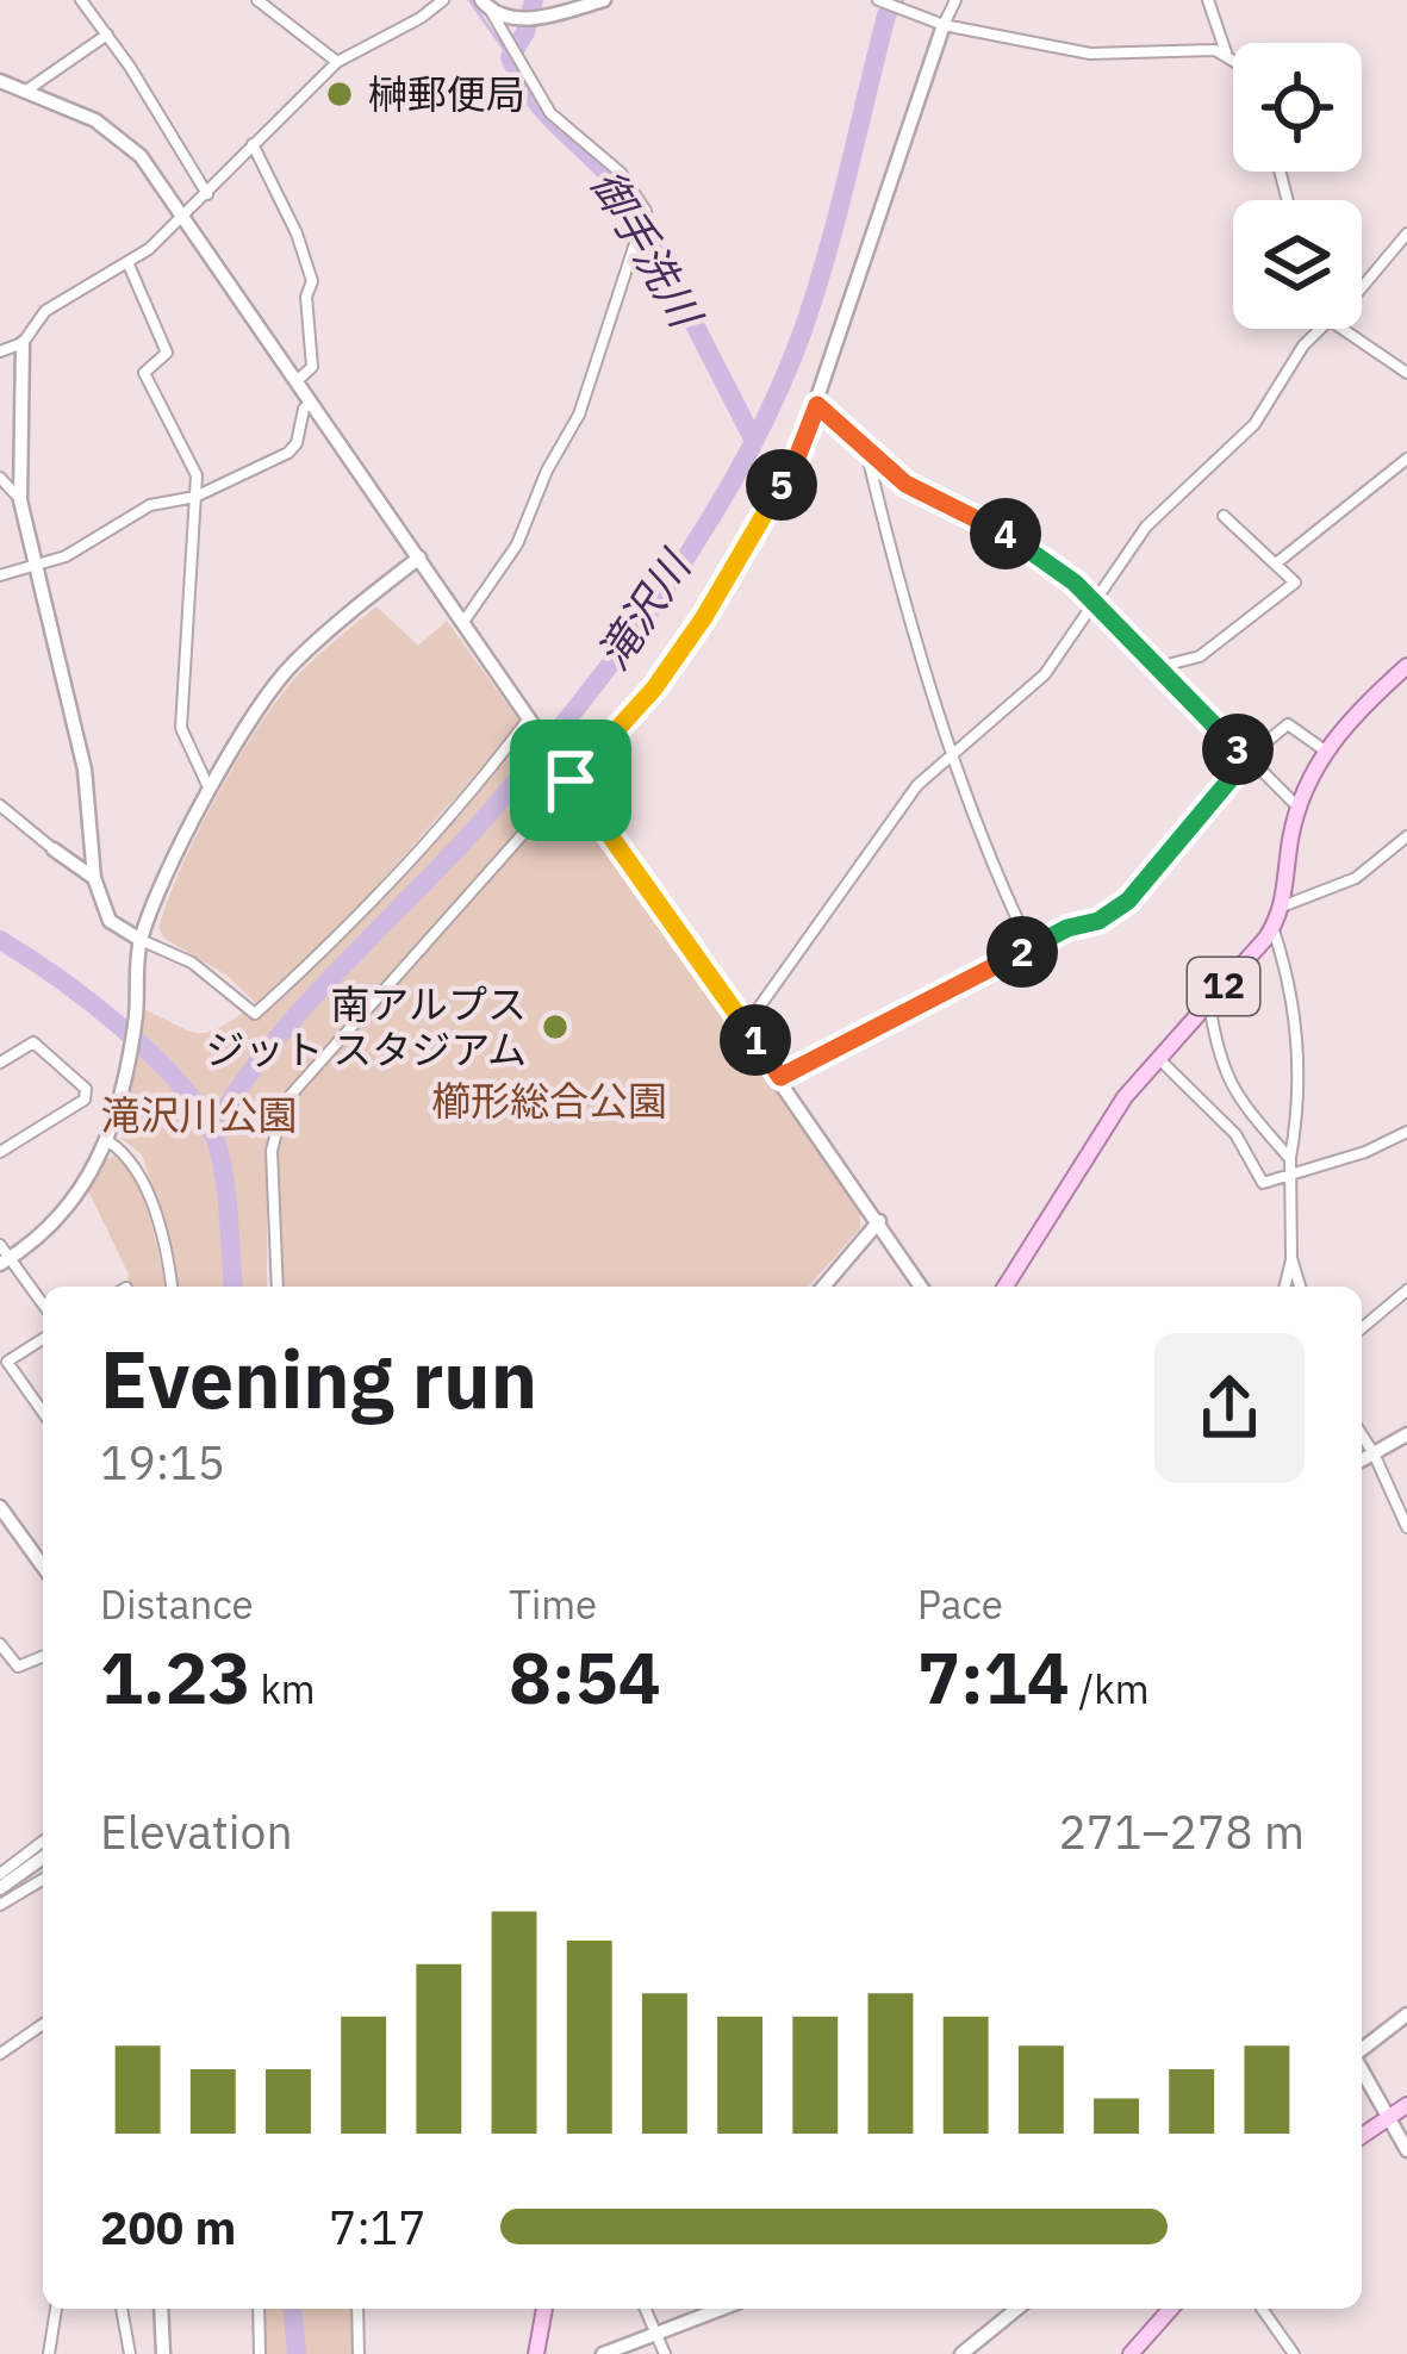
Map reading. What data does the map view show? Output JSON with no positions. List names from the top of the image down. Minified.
{"streets":{"main road":["12"]},"water":["御手洗川","滝沢川"],"parks":["櫛形総合公園","滝沢川公園"],"places":["榊郵便局","南アルプス ジット スタジアム"],"page":{"pins":["5","4","3","2","1"],"heading":["Evening run","19:15"],"stats":[["Distance","1.23 km"],["Time","8:54"],["Pace","7:14 /km"]],"chart":["Elevation","271–278 m"],"list":[{"name":"200 m","note":"7:17"}]}}
